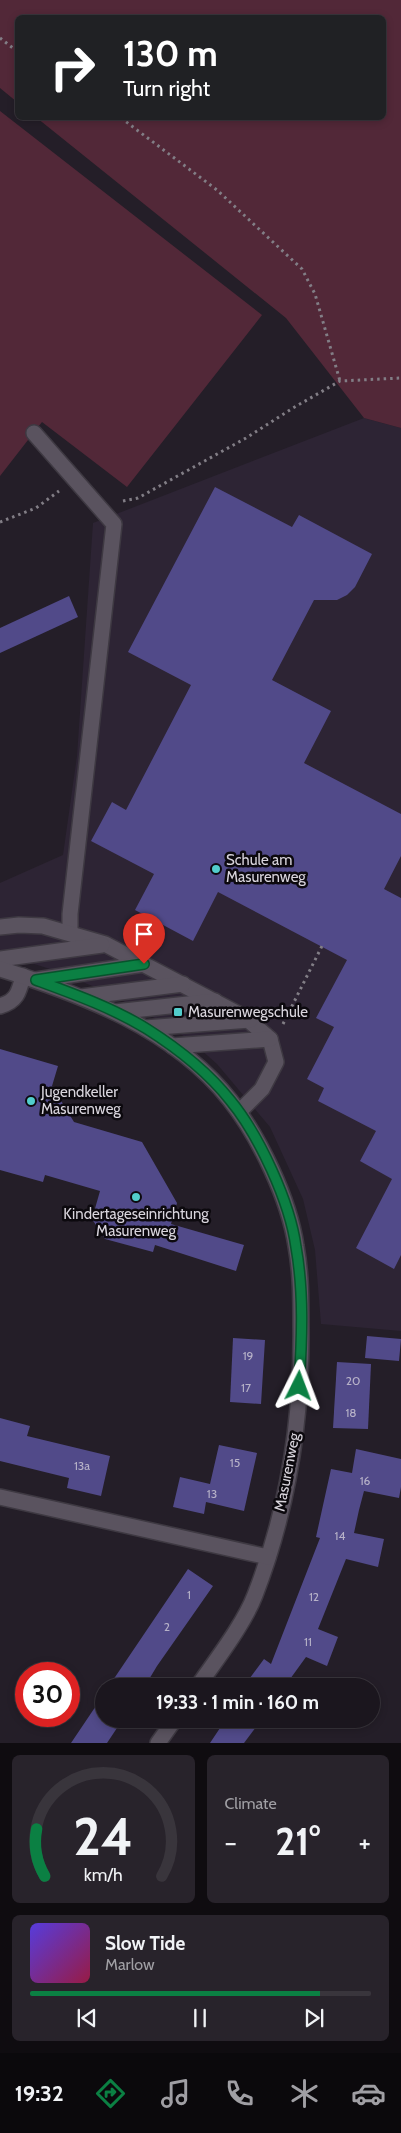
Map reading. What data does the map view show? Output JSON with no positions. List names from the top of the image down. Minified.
{"streets":{"street":["Masurenweg"]},"places":{"other":["Schule am Masurenweg","Jugendkeller Masurenweg","Kindertageseinrichtung Masurenweg"],"transit":["Masurenwegschule"]},"house_numbers":["19","20","17","18","15","13a","16","13","14","1","12","2","11"],"page":{"turn":["130 m","Turn right"],"limit":"30","trip":"19:33 · 1 min · 160 m","tile":"Climate","heat":["−","21°","+"],"song":["Slow Tide","Marlow"],"tabs":"19:32","gauge":["24","km/h"]}}
